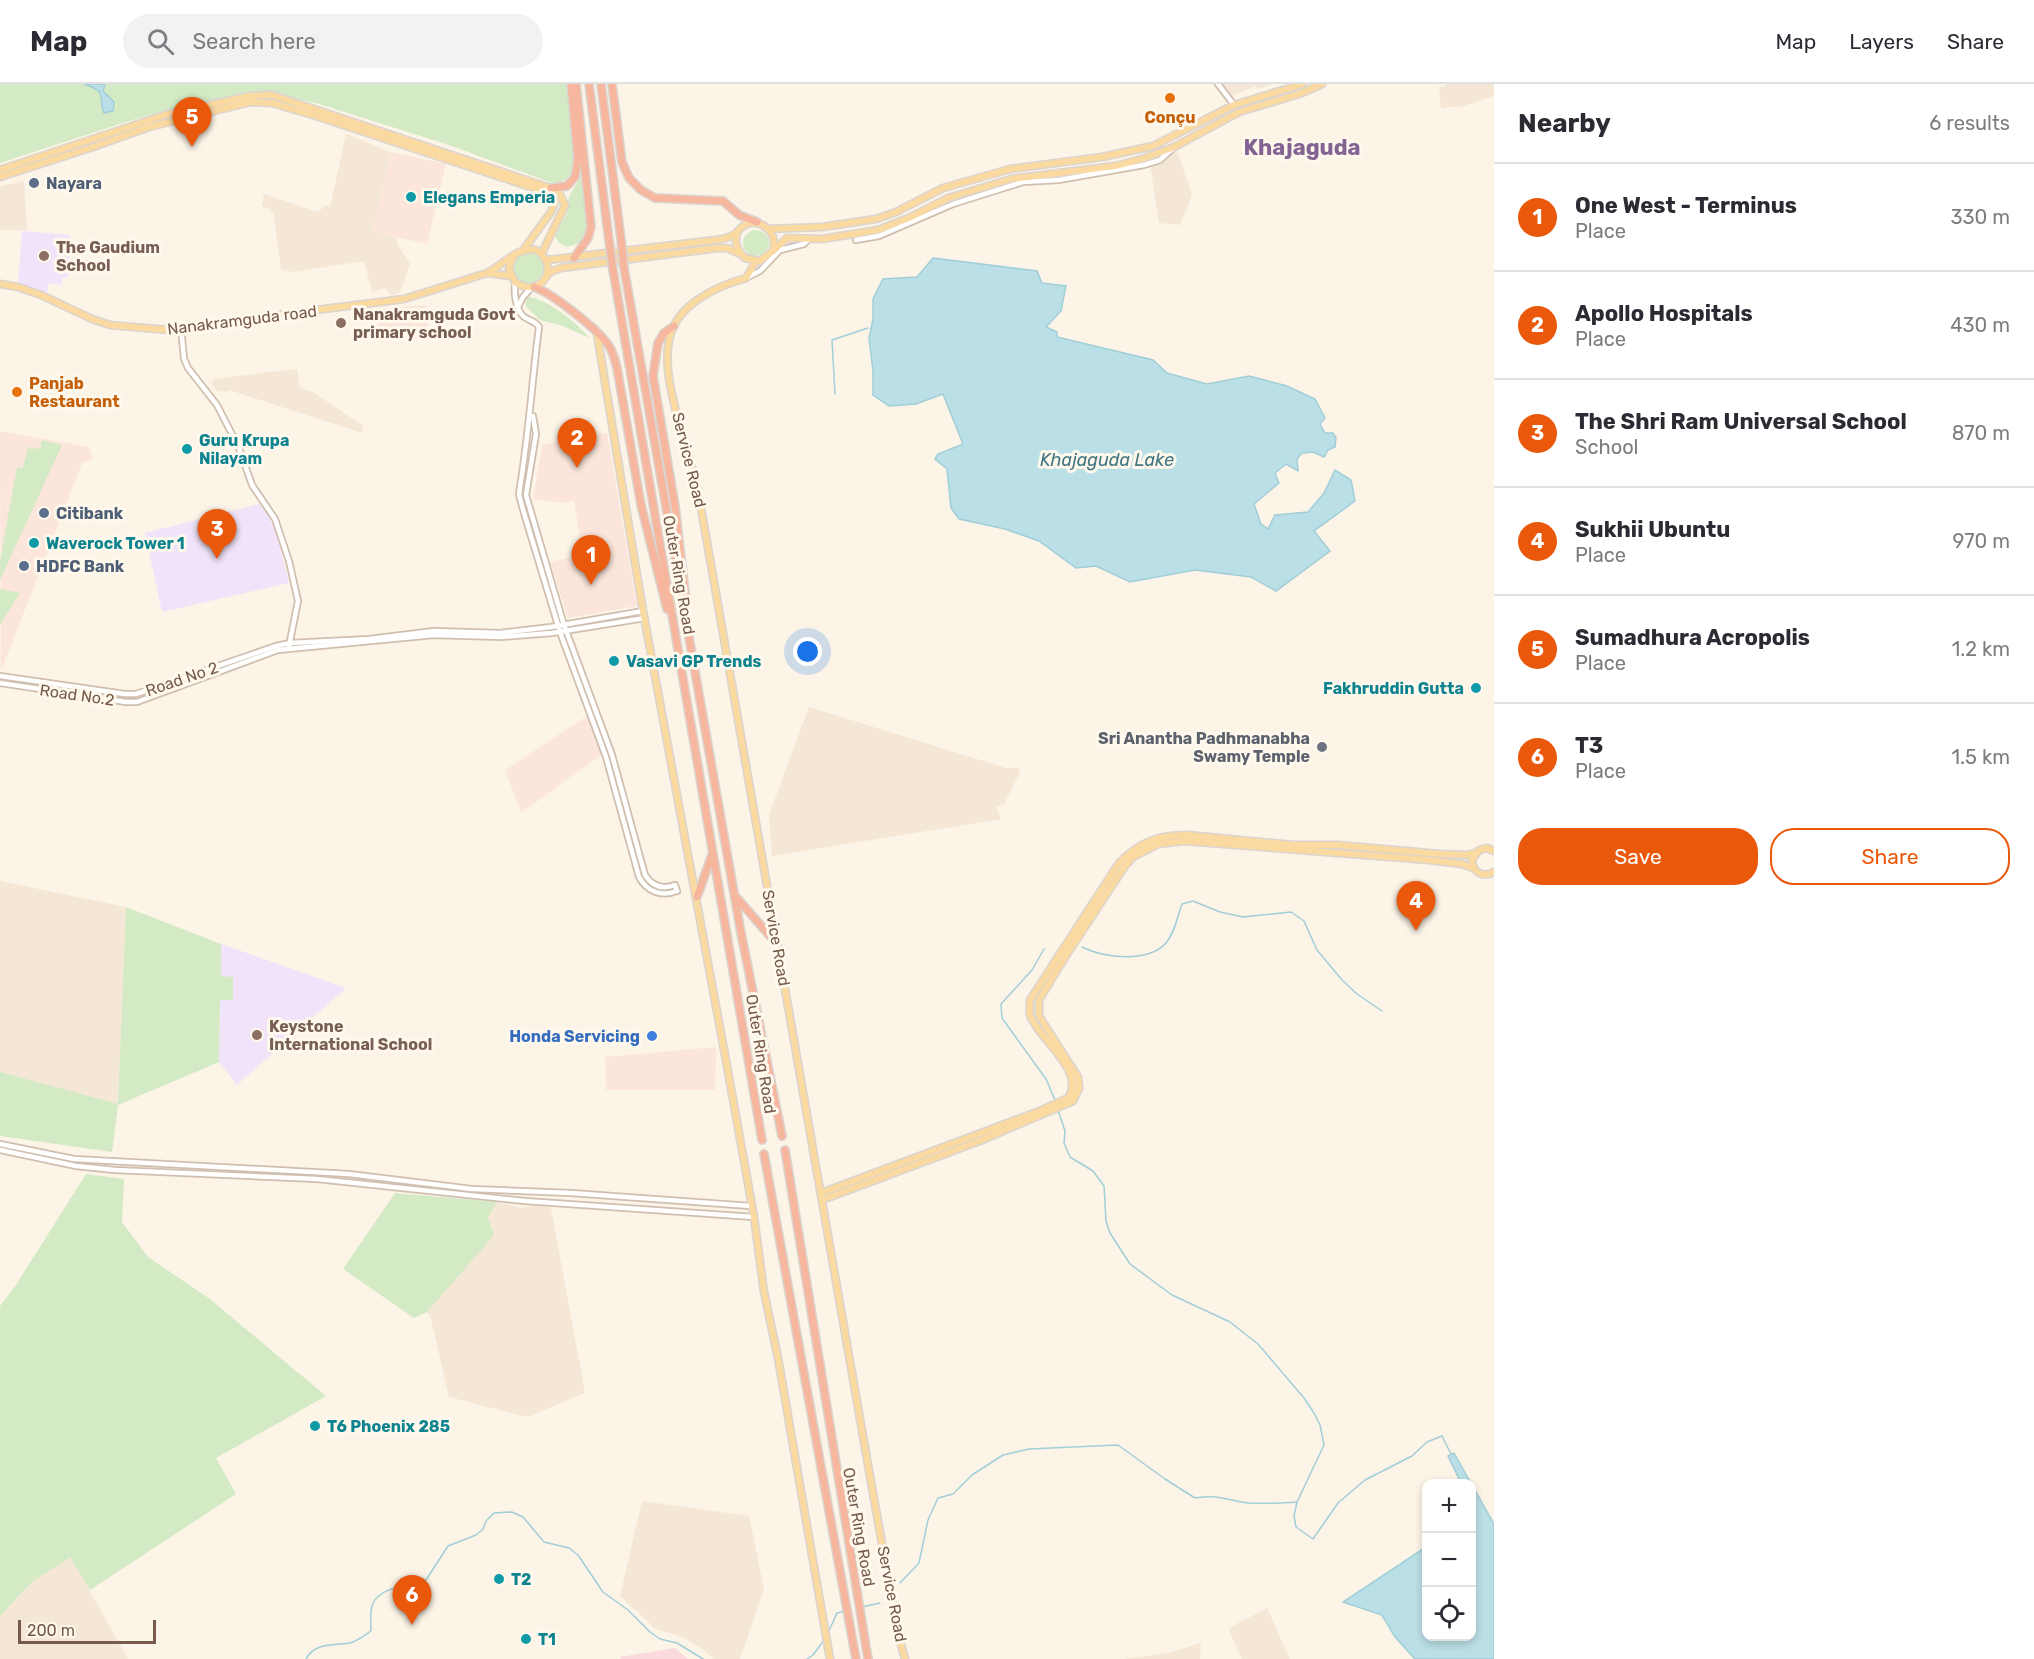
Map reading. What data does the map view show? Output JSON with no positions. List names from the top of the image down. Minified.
{"streets":{"highway":["Outer Ring Road"],"main road":["Nanakramguda road","Service Road"],"street":["Road No 2","Road No.2"]},"crossings":[["Road No 2","Road No.2"]],"districts":["Khajaguda"],"water":["Khajaguda Lake"],"places":["Conçu","Nayara","Elegans Emperia","The Gaudium School","Nanakramguda Govt primary school","Panjab Restaurant","Guru Krupa Nilayam","Citibank","Waverock Tower 1","HDFC Bank","Vasavi GP Trends","Fakhruddin Gutta","Sri Anantha Padhmanabha Swamy Temple","Keystone International School","Honda Servicing","T6 Phoenix 285","T2","T1"],"scale_bar":"200 m","page":{"header":"Map","search":"Search here","nav":["Map","Layers","Share"],"heading":["Nearby","6 results"],"pins":["5","2","3","1","4","6"],"list":[{"mark":"1","name":"One West - Terminus","note":"Place","value":"330 m"},{"mark":"2","name":"Apollo Hospitals","note":"Place","value":"430 m"},{"mark":"3","name":"The Shri Ram Universal School","note":"School","value":"870 m"},{"mark":"4","name":"Sukhii Ubuntu","note":"Place","value":"970 m"},{"mark":"5","name":"Sumadhura Acropolis","note":"Place","value":"1.2 km"},{"mark":"6","name":"T3","note":"Place","value":"1.5 km"}],"buttons":["Save","Share"],"map_buttons":["+","−"],"scale":"200 m"}}
